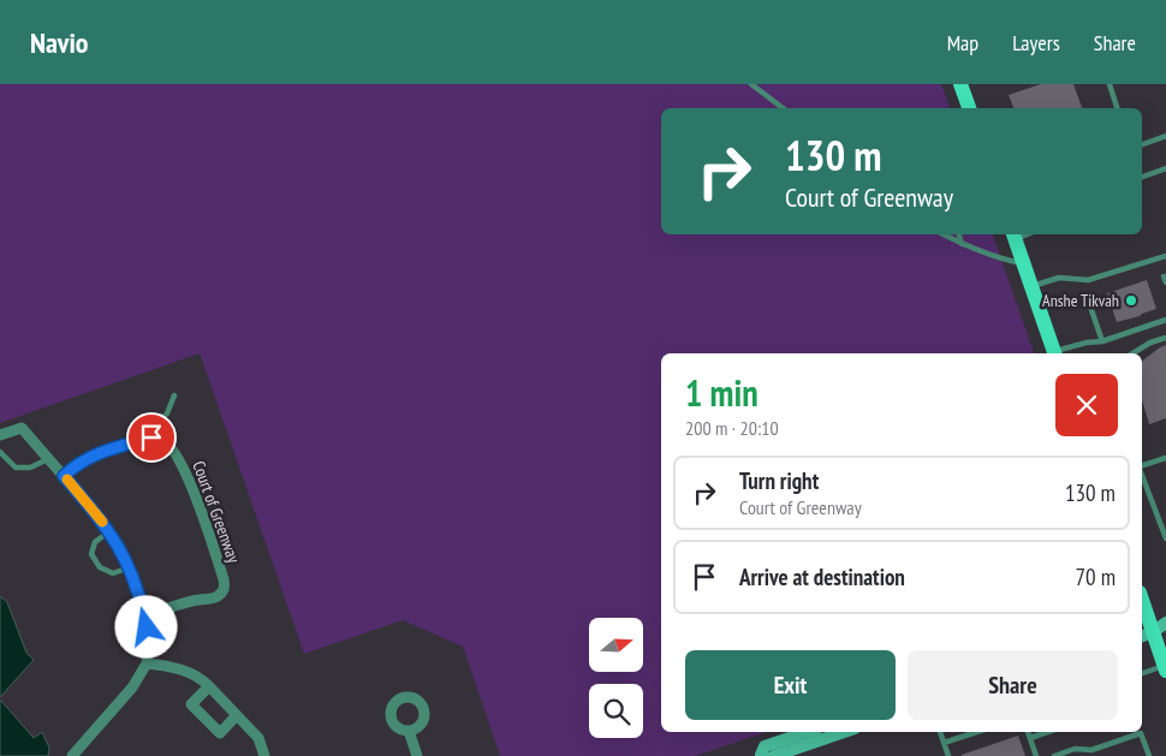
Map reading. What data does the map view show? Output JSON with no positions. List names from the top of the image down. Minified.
{"streets":{"street":["Court of Greenway"]},"places":["Anshe Tikvah"],"north":"right","page":{"header":"Navio","nav":["Map","Layers","Share"],"turn":["130 m","Court of Greenway"],"heading":["1 min","200 m · 20:10"],"list":[{"name":"Turn right","note":"Court of Greenway","value":"130 m"},{"name":"Arrive at destination","value":"70 m"}],"buttons":["Exit","Share"]}}
